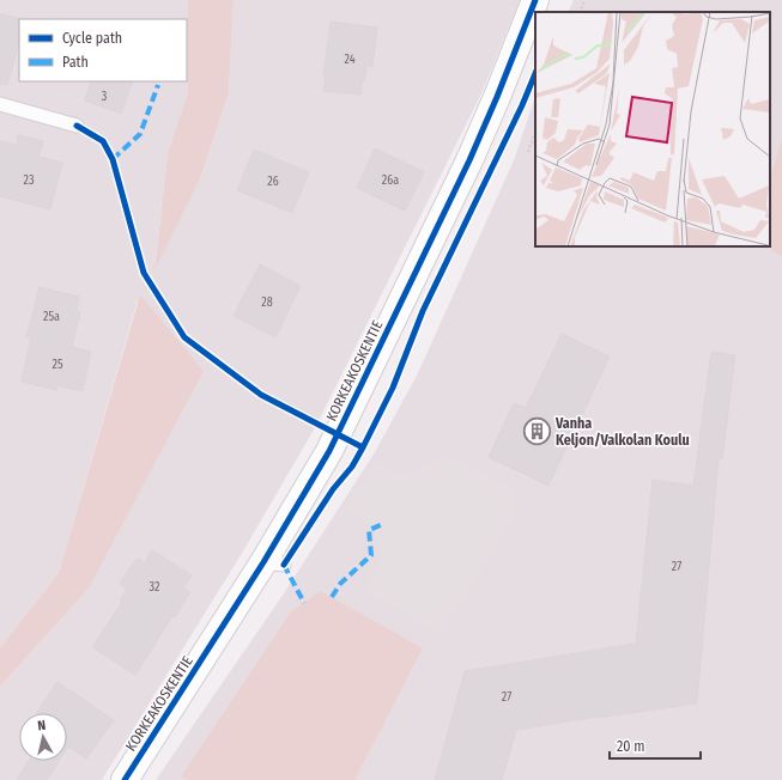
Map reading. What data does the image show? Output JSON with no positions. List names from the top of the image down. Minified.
{"streets":{"street":["KORKEAKOSKENTIE"]},"places":{"building":["Vanha Keljon/Valkolan Koulu"]},"house_numbers":["24","3","23","26a","26","28","25a","25","27","32","27"],"legend":["Cycle path","Path"],"scale_bar":"20 m","north":"top"}
